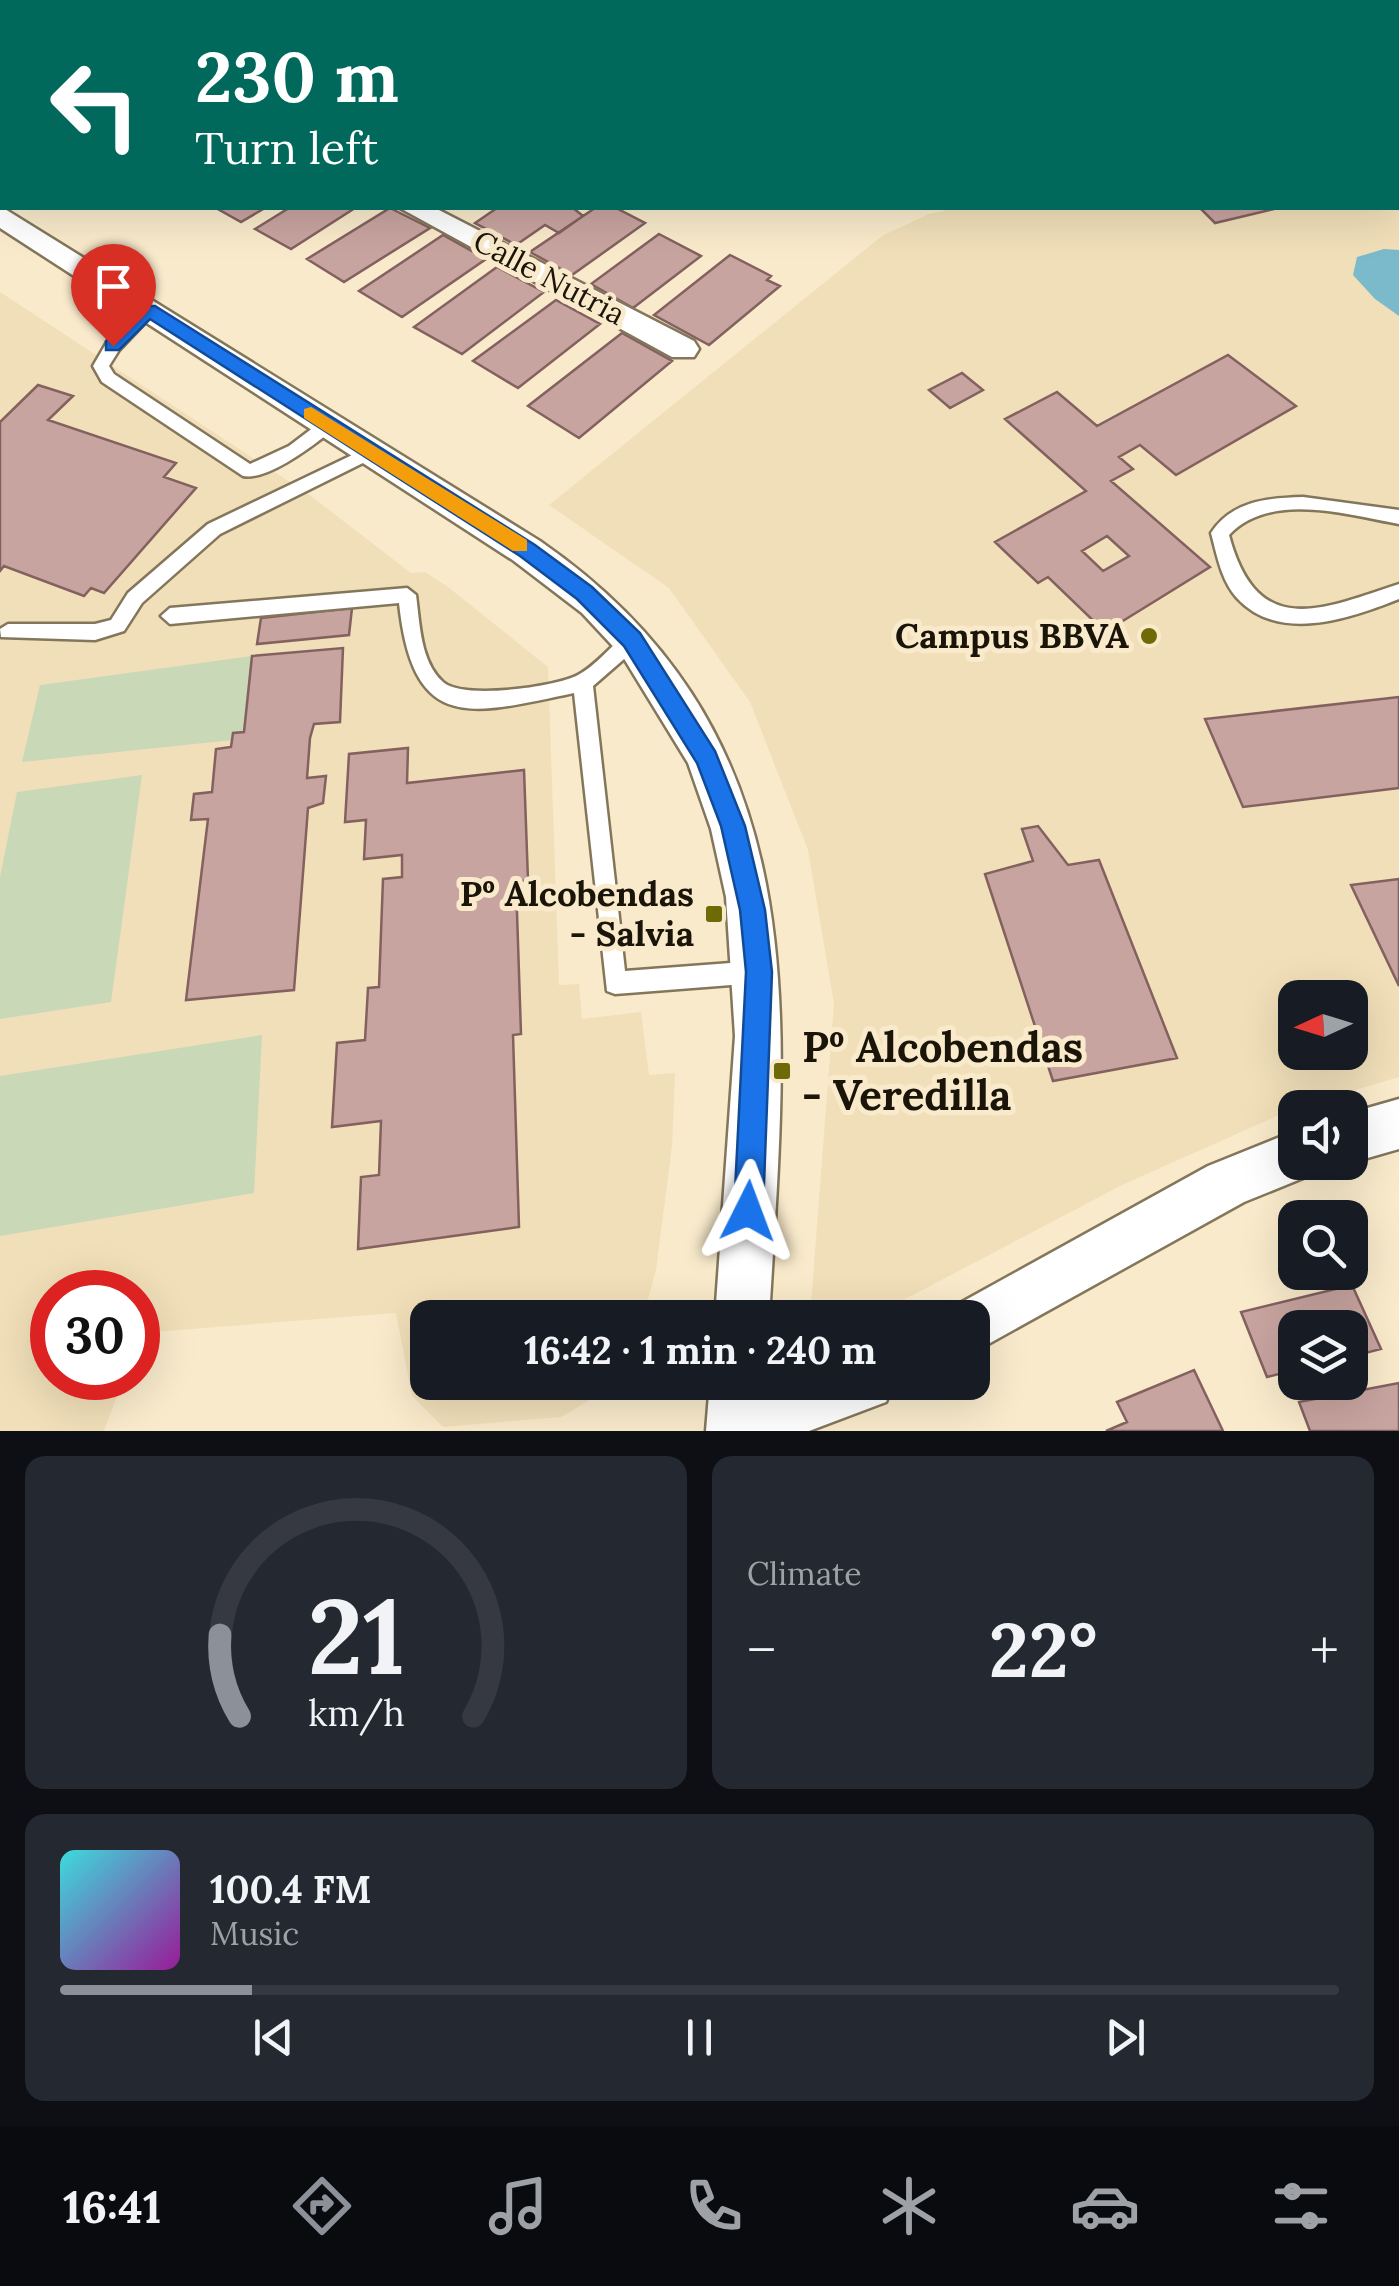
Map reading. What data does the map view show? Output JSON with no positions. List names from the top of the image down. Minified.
{"streets":{"street":["Calle Nutria"]},"places":{"other":["Campus BBVA"],"transit":["Pº Alcobendas - Salvia","Pº Alcobendas - Veredilla"]},"north":"left","page":{"turn":["230 m","Turn left"],"limit":"30","trip":"16:42 · 1 min · 240 m","tile":"Climate","heat":["−","22°","+"],"song":["100.4 FM","Music"],"tabs":"16:41","gauge":["21","km/h"]}}
